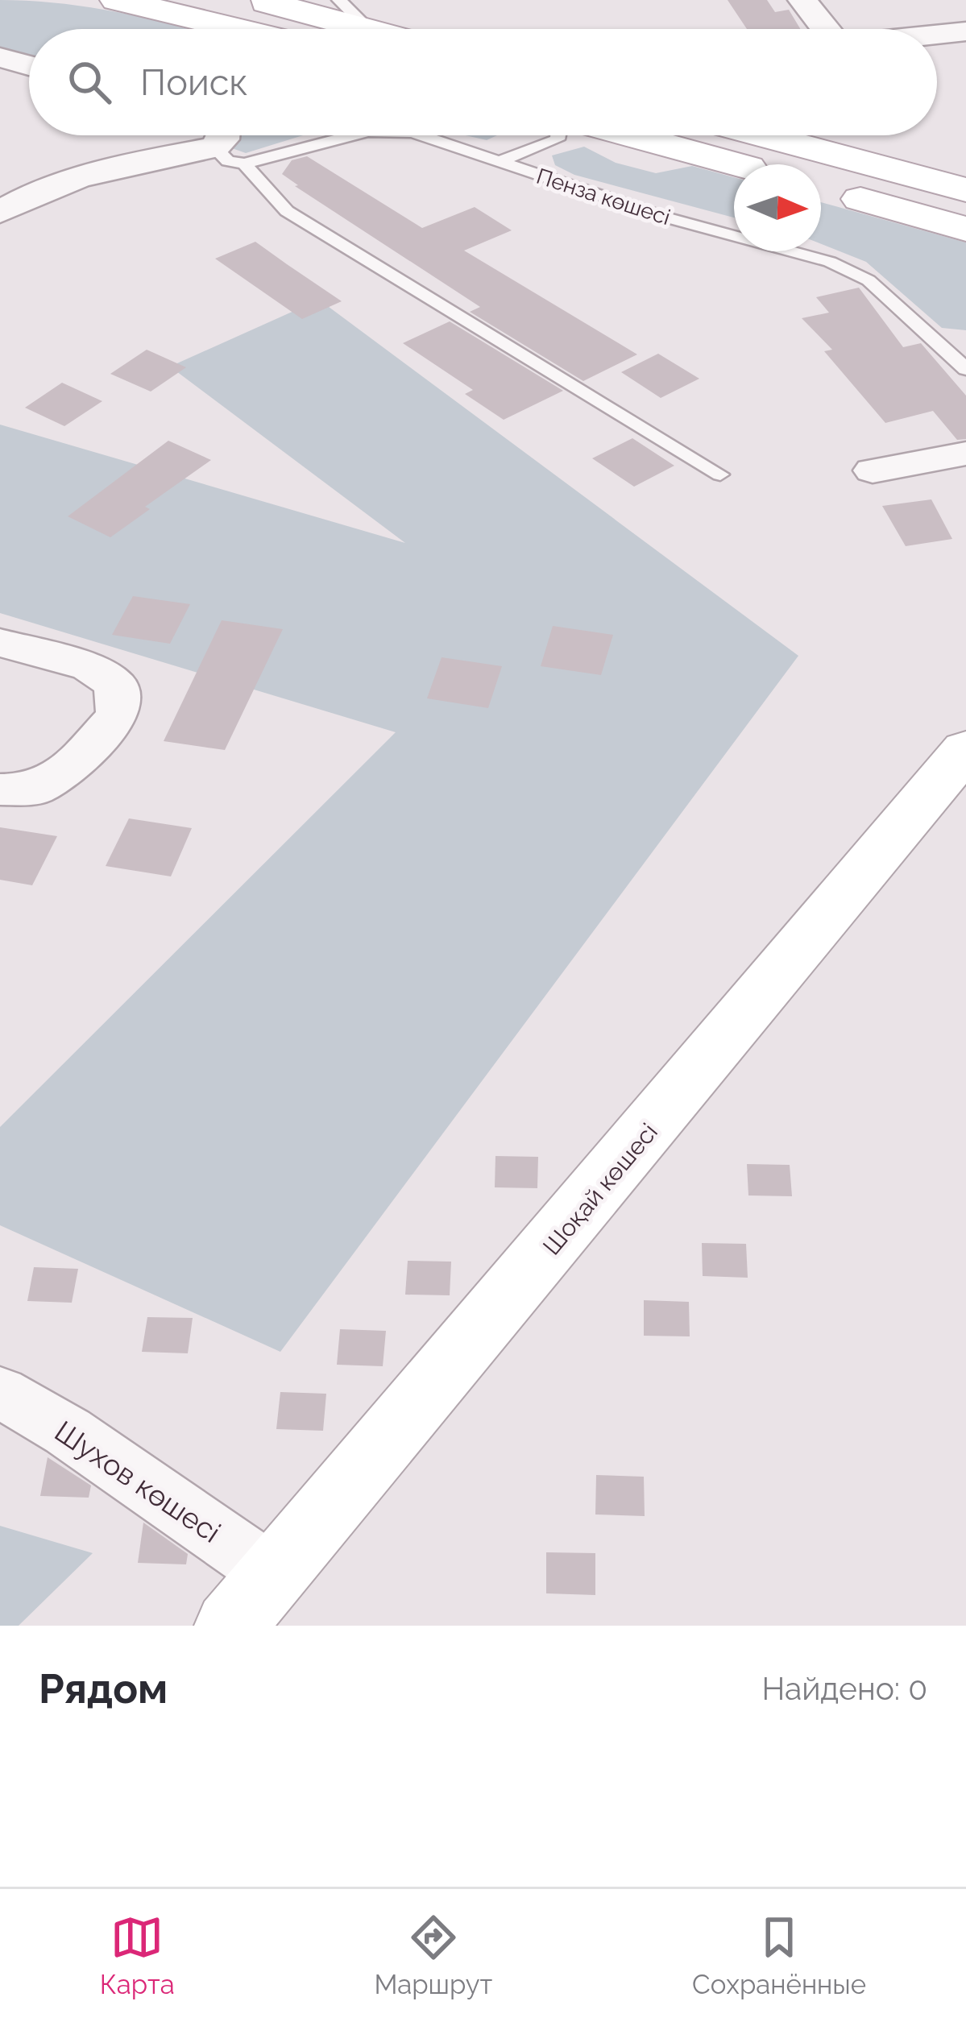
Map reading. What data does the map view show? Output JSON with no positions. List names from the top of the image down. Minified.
{"streets":{"main road":["Шоқай көшесі"],"street":["Шухов көшесі"],"lane":["Пенза көшесі"]},"crossings":[["Шоқай көшесі","Шухов көшесі"]],"north":"right","page":{"search":"Поиск","heading":["Рядом","Найдено: 0"],"nav":["Карта","Маршрут","Сохранённые"]}}
